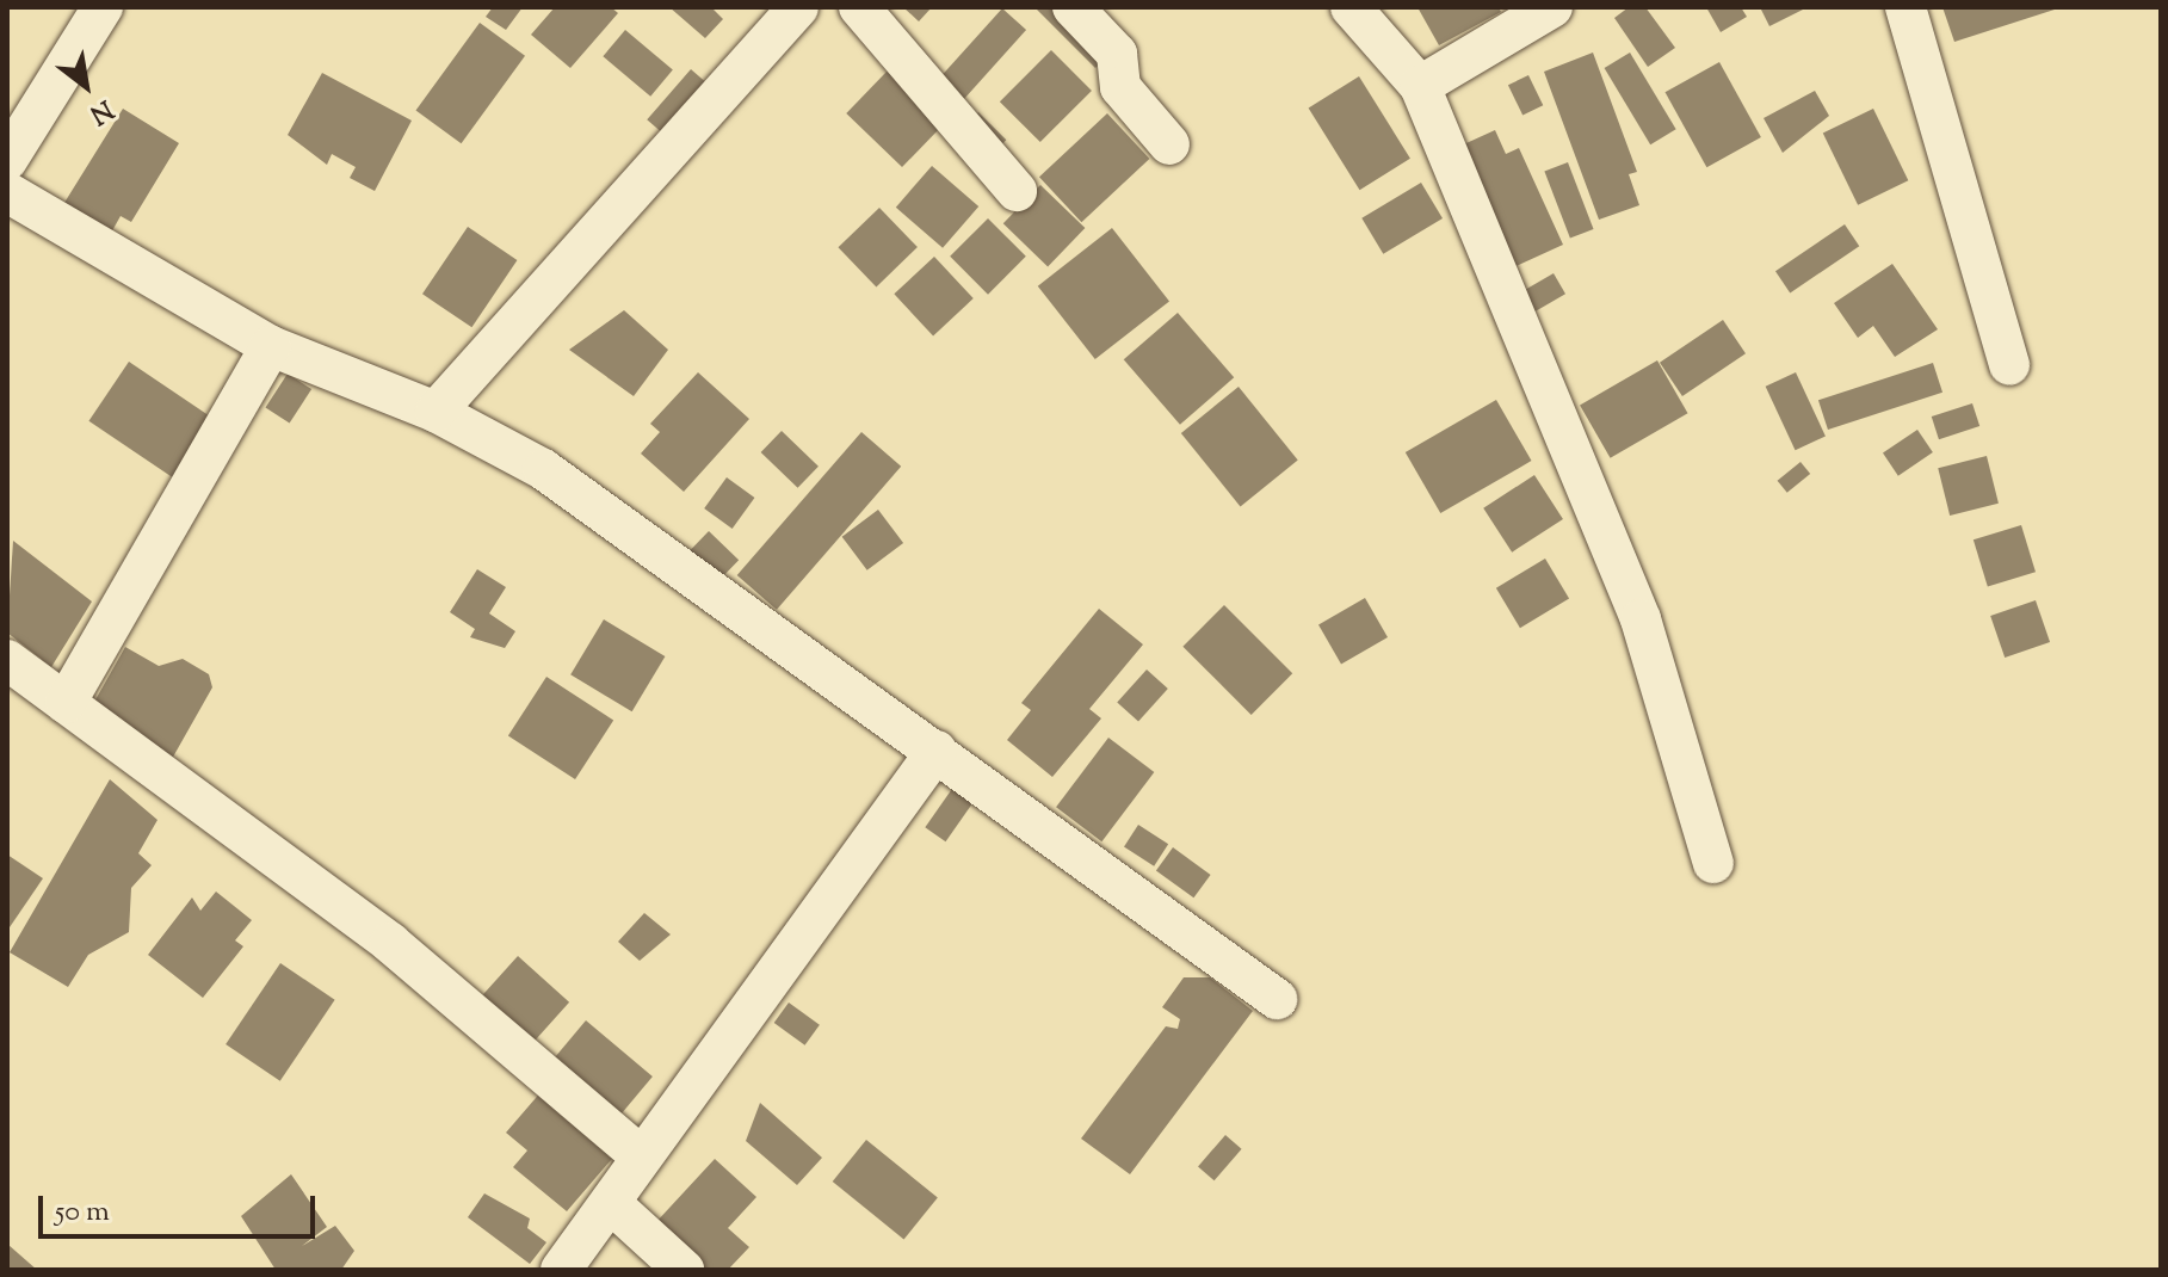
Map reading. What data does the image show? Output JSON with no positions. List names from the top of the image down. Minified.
{"scale_bar":"50 m","north":"bottom right"}
